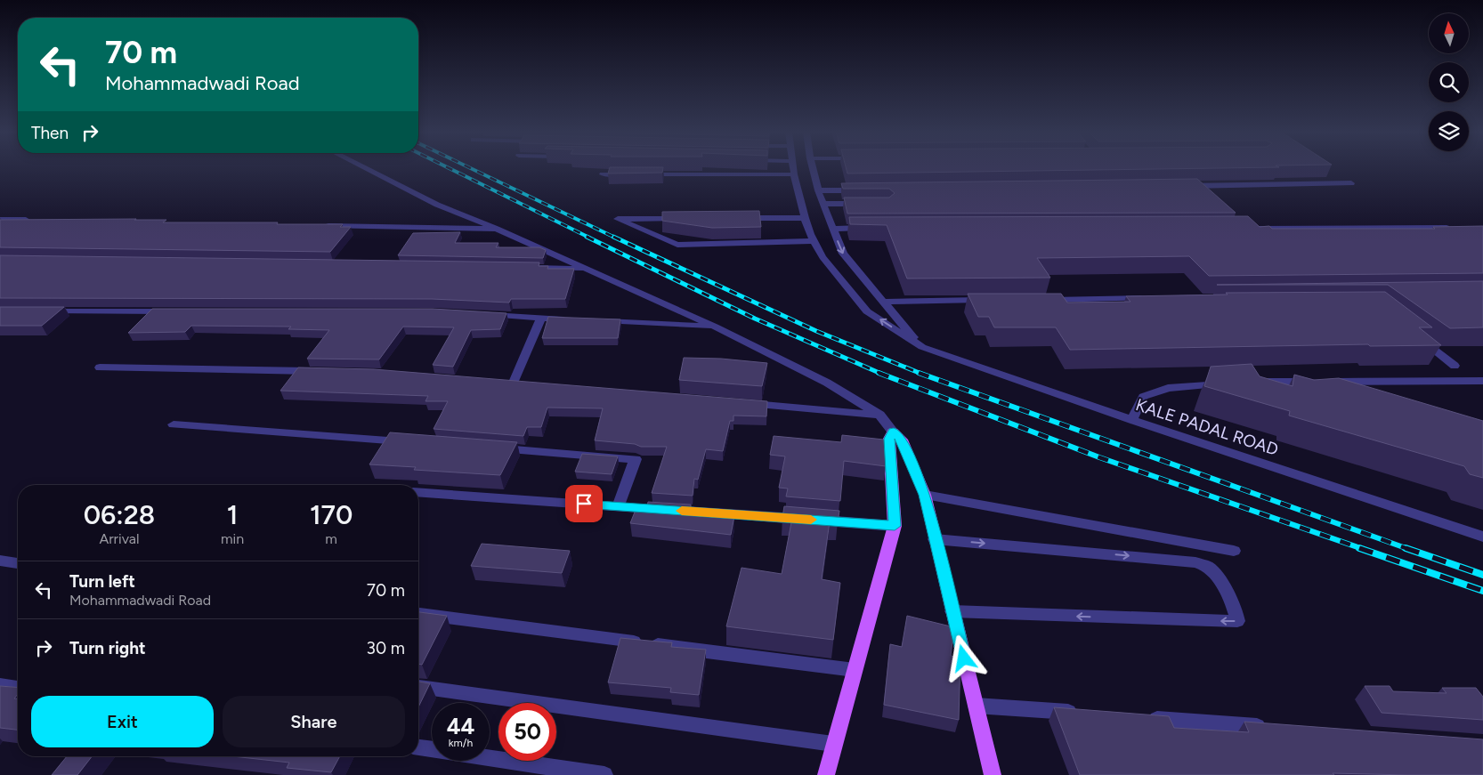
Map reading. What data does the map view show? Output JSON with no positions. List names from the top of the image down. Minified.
{"streets":{"street":["KALE PADAL ROAD"]},"north":"top","page":{"turn":["70 m","Mohammadwadi Road"],"then":"Then","eta":["06:28","Arrival","1","min","170","m"],"list":[{"name":"Turn left","note":"Mohammadwadi Road","value":"70 m"},{"name":"Turn right","value":"30 m"}],"buttons":["Exit","Share"],"speed":"44 km/h","limit":"50"}}
